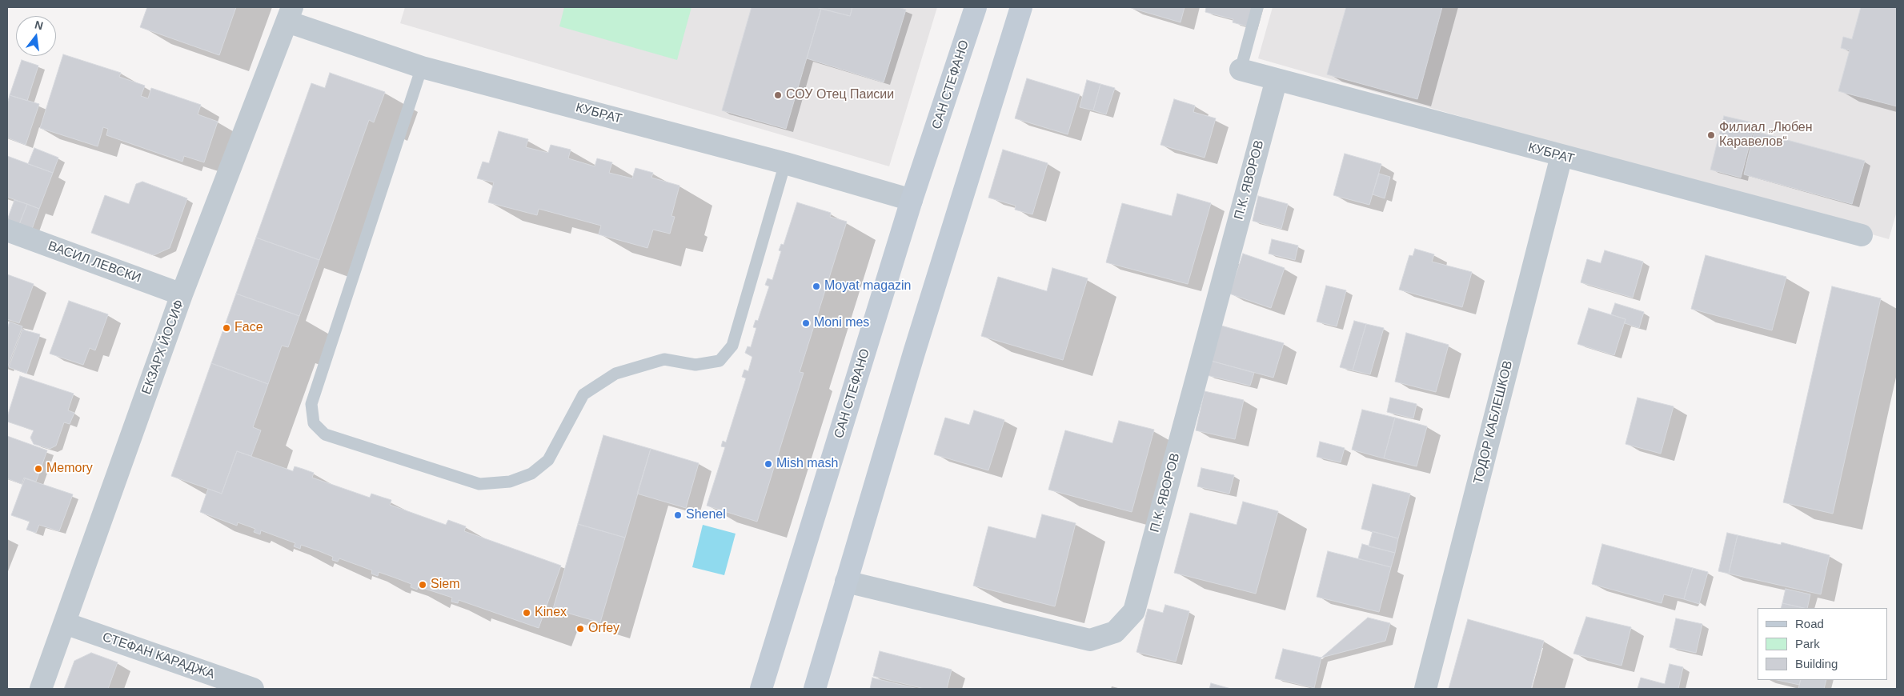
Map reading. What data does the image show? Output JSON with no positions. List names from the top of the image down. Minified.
{"streets":{"main road":["САН СТЕФАНО"],"street":["КУБРАТ","П.К. ЯВОРОВ","ВАСИЛ ЛЕВСКИ","ЕКЗАРХ ЙОСИФ","ТОДОР КАБЛЕШКОВ","СТЕФАН КАРАДЖА"]},"crossings":[["САН СТЕФАНО","КУБРАТ"],["КУБРАТ","П.К. ЯВОРОВ"],["КУБРАТ","ЕКЗАРХ ЙОСИФ"],["КУБРАТ","ТОДОР КАБЛЕШКОВ"],["ВАСИЛ ЛЕВСКИ","ЕКЗАРХ ЙОСИФ"],["ЕКЗАРХ ЙОСИФ","СТЕФАН КАРАДЖА"]],"places":["СОУ Отец Паисии","Филиал „Любен Каравелов“","Moyat magazin","Moni mes","Face","Mish mash","Memory","Shenel","Siem","Kinex","Orfey"],"legend":["Road","Park","Building"],"north":"top"}
